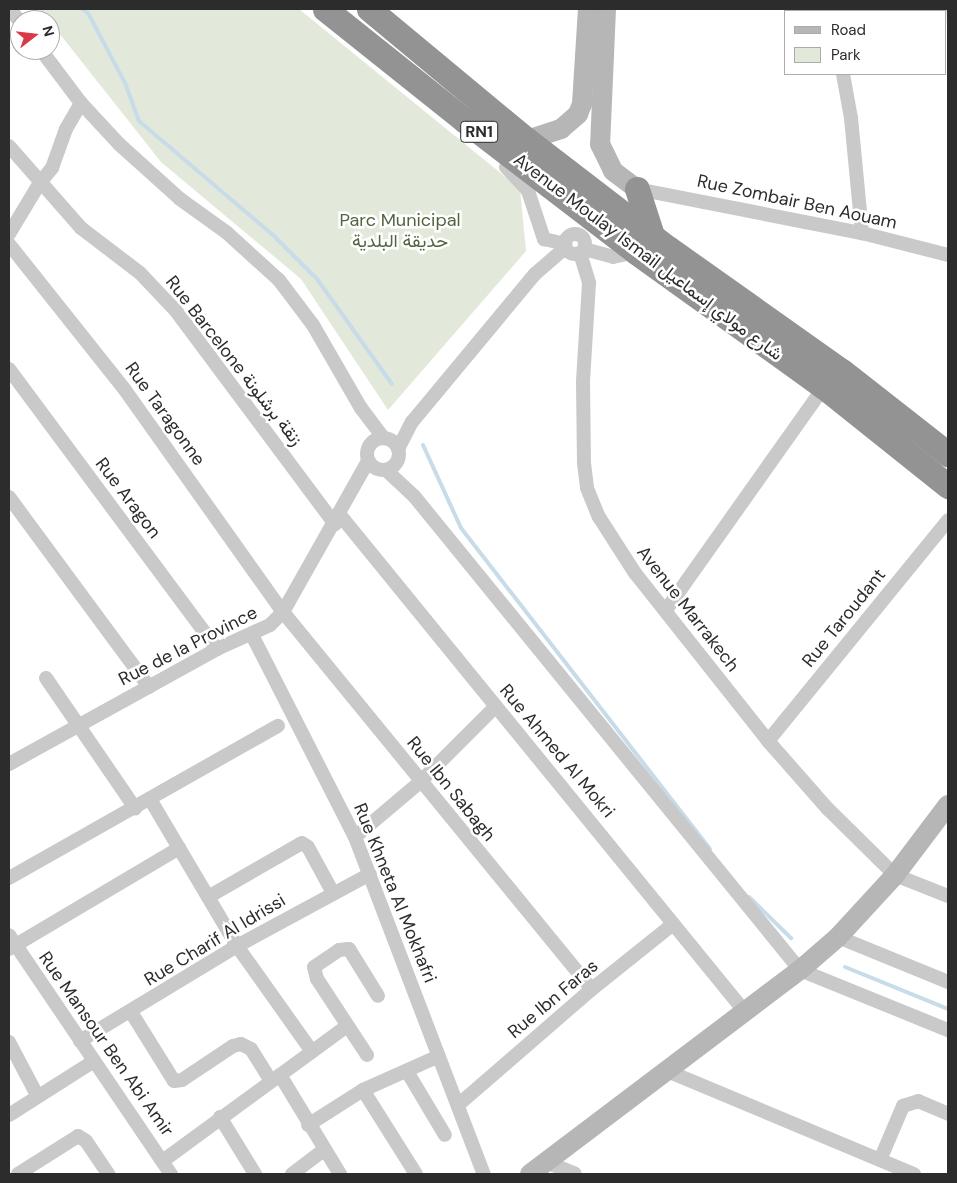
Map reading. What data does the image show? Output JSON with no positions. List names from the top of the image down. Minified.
{"streets":{"highway":["RN1","Avenue Moulay Ismail شارع مولاي إسماعيل"],"street":["Rue Zombair Ben Aouam","Rue Barcelone زنقة برشلونة","Rue Taragonne","Rue Aragon","Avenue Marrakech","Rue Taroudant","Rue de la Province","Rue Ahmed Al Mokri","Rue Ibn Sabagh","Rue Khneta Al Mokhafri","Rue Charif Al Idrissi","Rue Ibn Faras","Rue Mansour Ben Abi Amir"]},"crossings":[["Rue Barcelone زنقة برشلونة","Rue de la Province"],["Rue Barcelone زنقة برشلونة","Rue Ahmed Al Mokri"],["Rue Taragonne","Rue de la Province"],["Rue Taragonne","Rue Ibn Sabagh"],["Rue Aragon","Rue de la Province"],["Avenue Marrakech","Rue Taroudant"],["Rue de la Province","Rue Ahmed Al Mokri"],["Rue de la Province","Rue Ibn Sabagh"],["Rue de la Province","Rue Khneta Al Mokhafri"],["Rue Ahmed Al Mokri","Rue Ibn Faras"],["Rue Ibn Sabagh","Rue Ibn Faras"],["Rue Khneta Al Mokhafri","Rue Charif Al Idrissi"],["Rue Khneta Al Mokhafri","Rue Ibn Faras"],["Rue Charif Al Idrissi","Rue Mansour Ben Abi Amir"]],"parks":["Parc Municipal حديقة البلدية"],"legend":["Road","Park"],"north":"right"}
